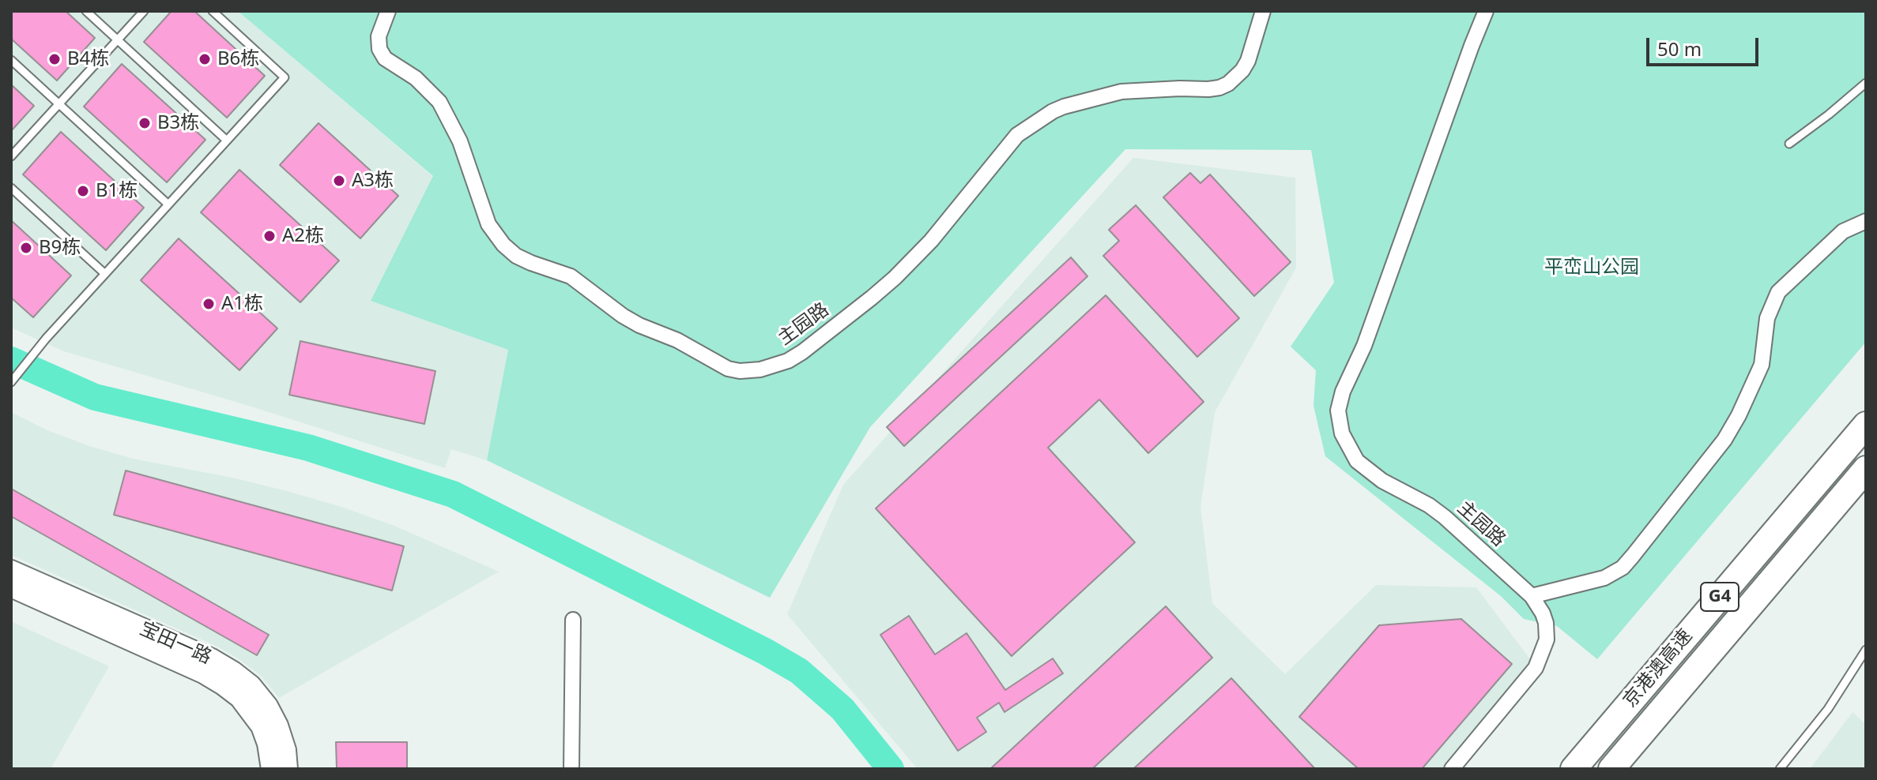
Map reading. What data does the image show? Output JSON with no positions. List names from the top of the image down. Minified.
{"streets":{"highway":["G4","京港澳高速"],"main road":["宝田一路"],"street":["主园路"]},"parks":["平峦山公园"],"places":["B4栋","B6栋","B3栋","A3栋","B1栋","A2栋","B9栋","A1栋"],"scale_bar":"50 m"}
